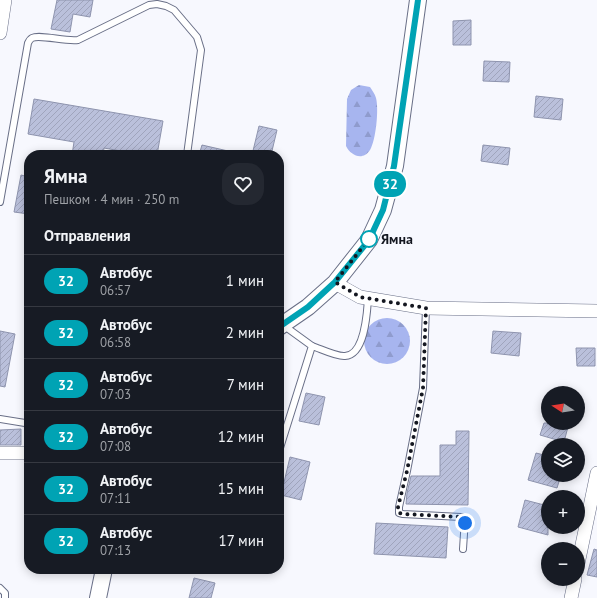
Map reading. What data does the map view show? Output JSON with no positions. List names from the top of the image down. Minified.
{"places":["Ямна"],"lines":["bus line 32"],"north":"left","page":{"on_map":"32","heading":[["Ямна","Пешком · 4 мин · 250 m"],"Отправления"],"list":[{"mark":"32","name":"Автобус","note":"06:57","value":"1 мин"},{"mark":"32","name":"Автобус","note":"06:58","value":"2 мин"},{"mark":"32","name":"Автобус","note":"07:03","value":"7 мин"},{"mark":"32","name":"Автобус","note":"07:08","value":"12 мин"},{"mark":"32","name":"Автобус","note":"07:11","value":"15 мин"},{"mark":"32","name":"Автобус","note":"07:13","value":"17 мин"}],"map_buttons":["+","−"]}}
